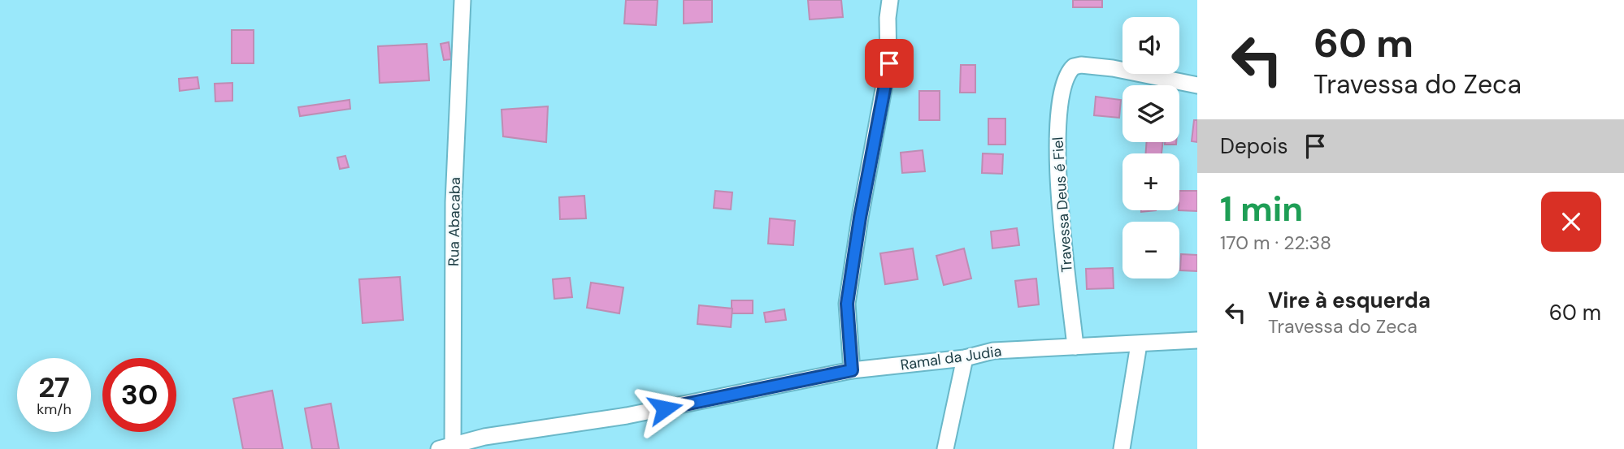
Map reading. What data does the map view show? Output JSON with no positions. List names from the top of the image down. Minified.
{"streets":{"street":["Travessa Deus é Fiel","Rua Abacaba","Ramal da Judia"]},"crossings":[["Travessa Deus é Fiel","Ramal da Judia"],["Rua Abacaba","Ramal da Judia"]],"page":{"turn":["60 m","Travessa do Zeca"],"map_buttons":["+","−"],"then":"Depois","heading":["1 min","170 m · 22:38"],"list":[{"name":"Vire à esquerda","note":"Travessa do Zeca","value":"60 m"}],"speed":"27 km/h","limit":"30"}}
